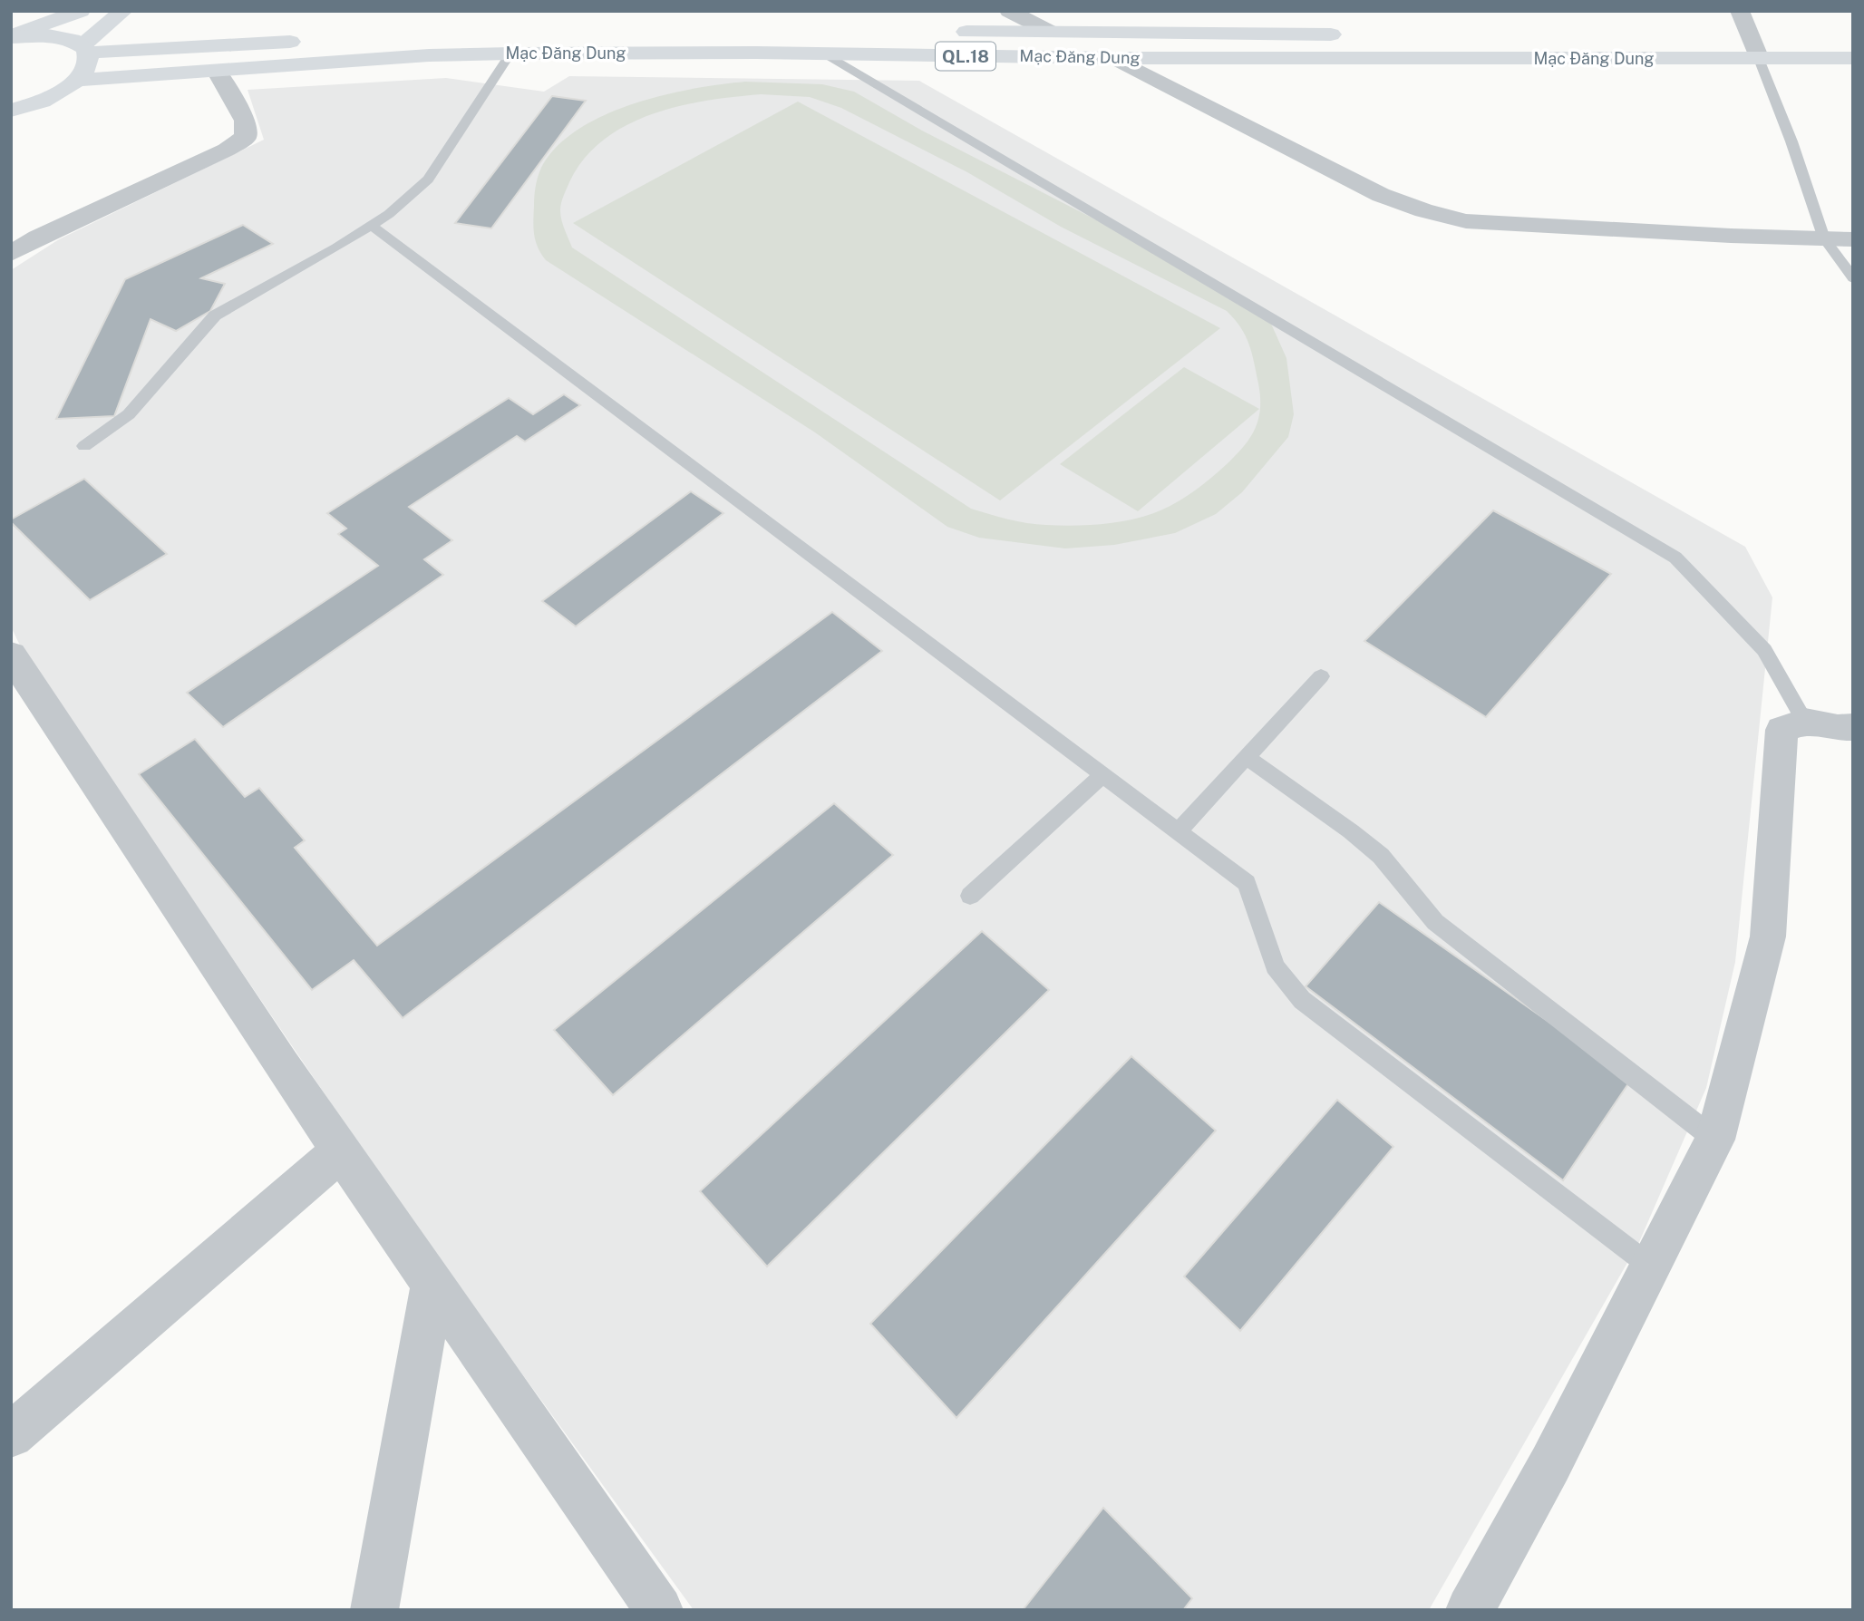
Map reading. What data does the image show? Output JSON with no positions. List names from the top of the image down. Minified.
{"streets":{"main road":["Mạc Đăng Dung","QL.18"]},"crossings":[["Mạc Đăng Dung","QL.18"]]}
